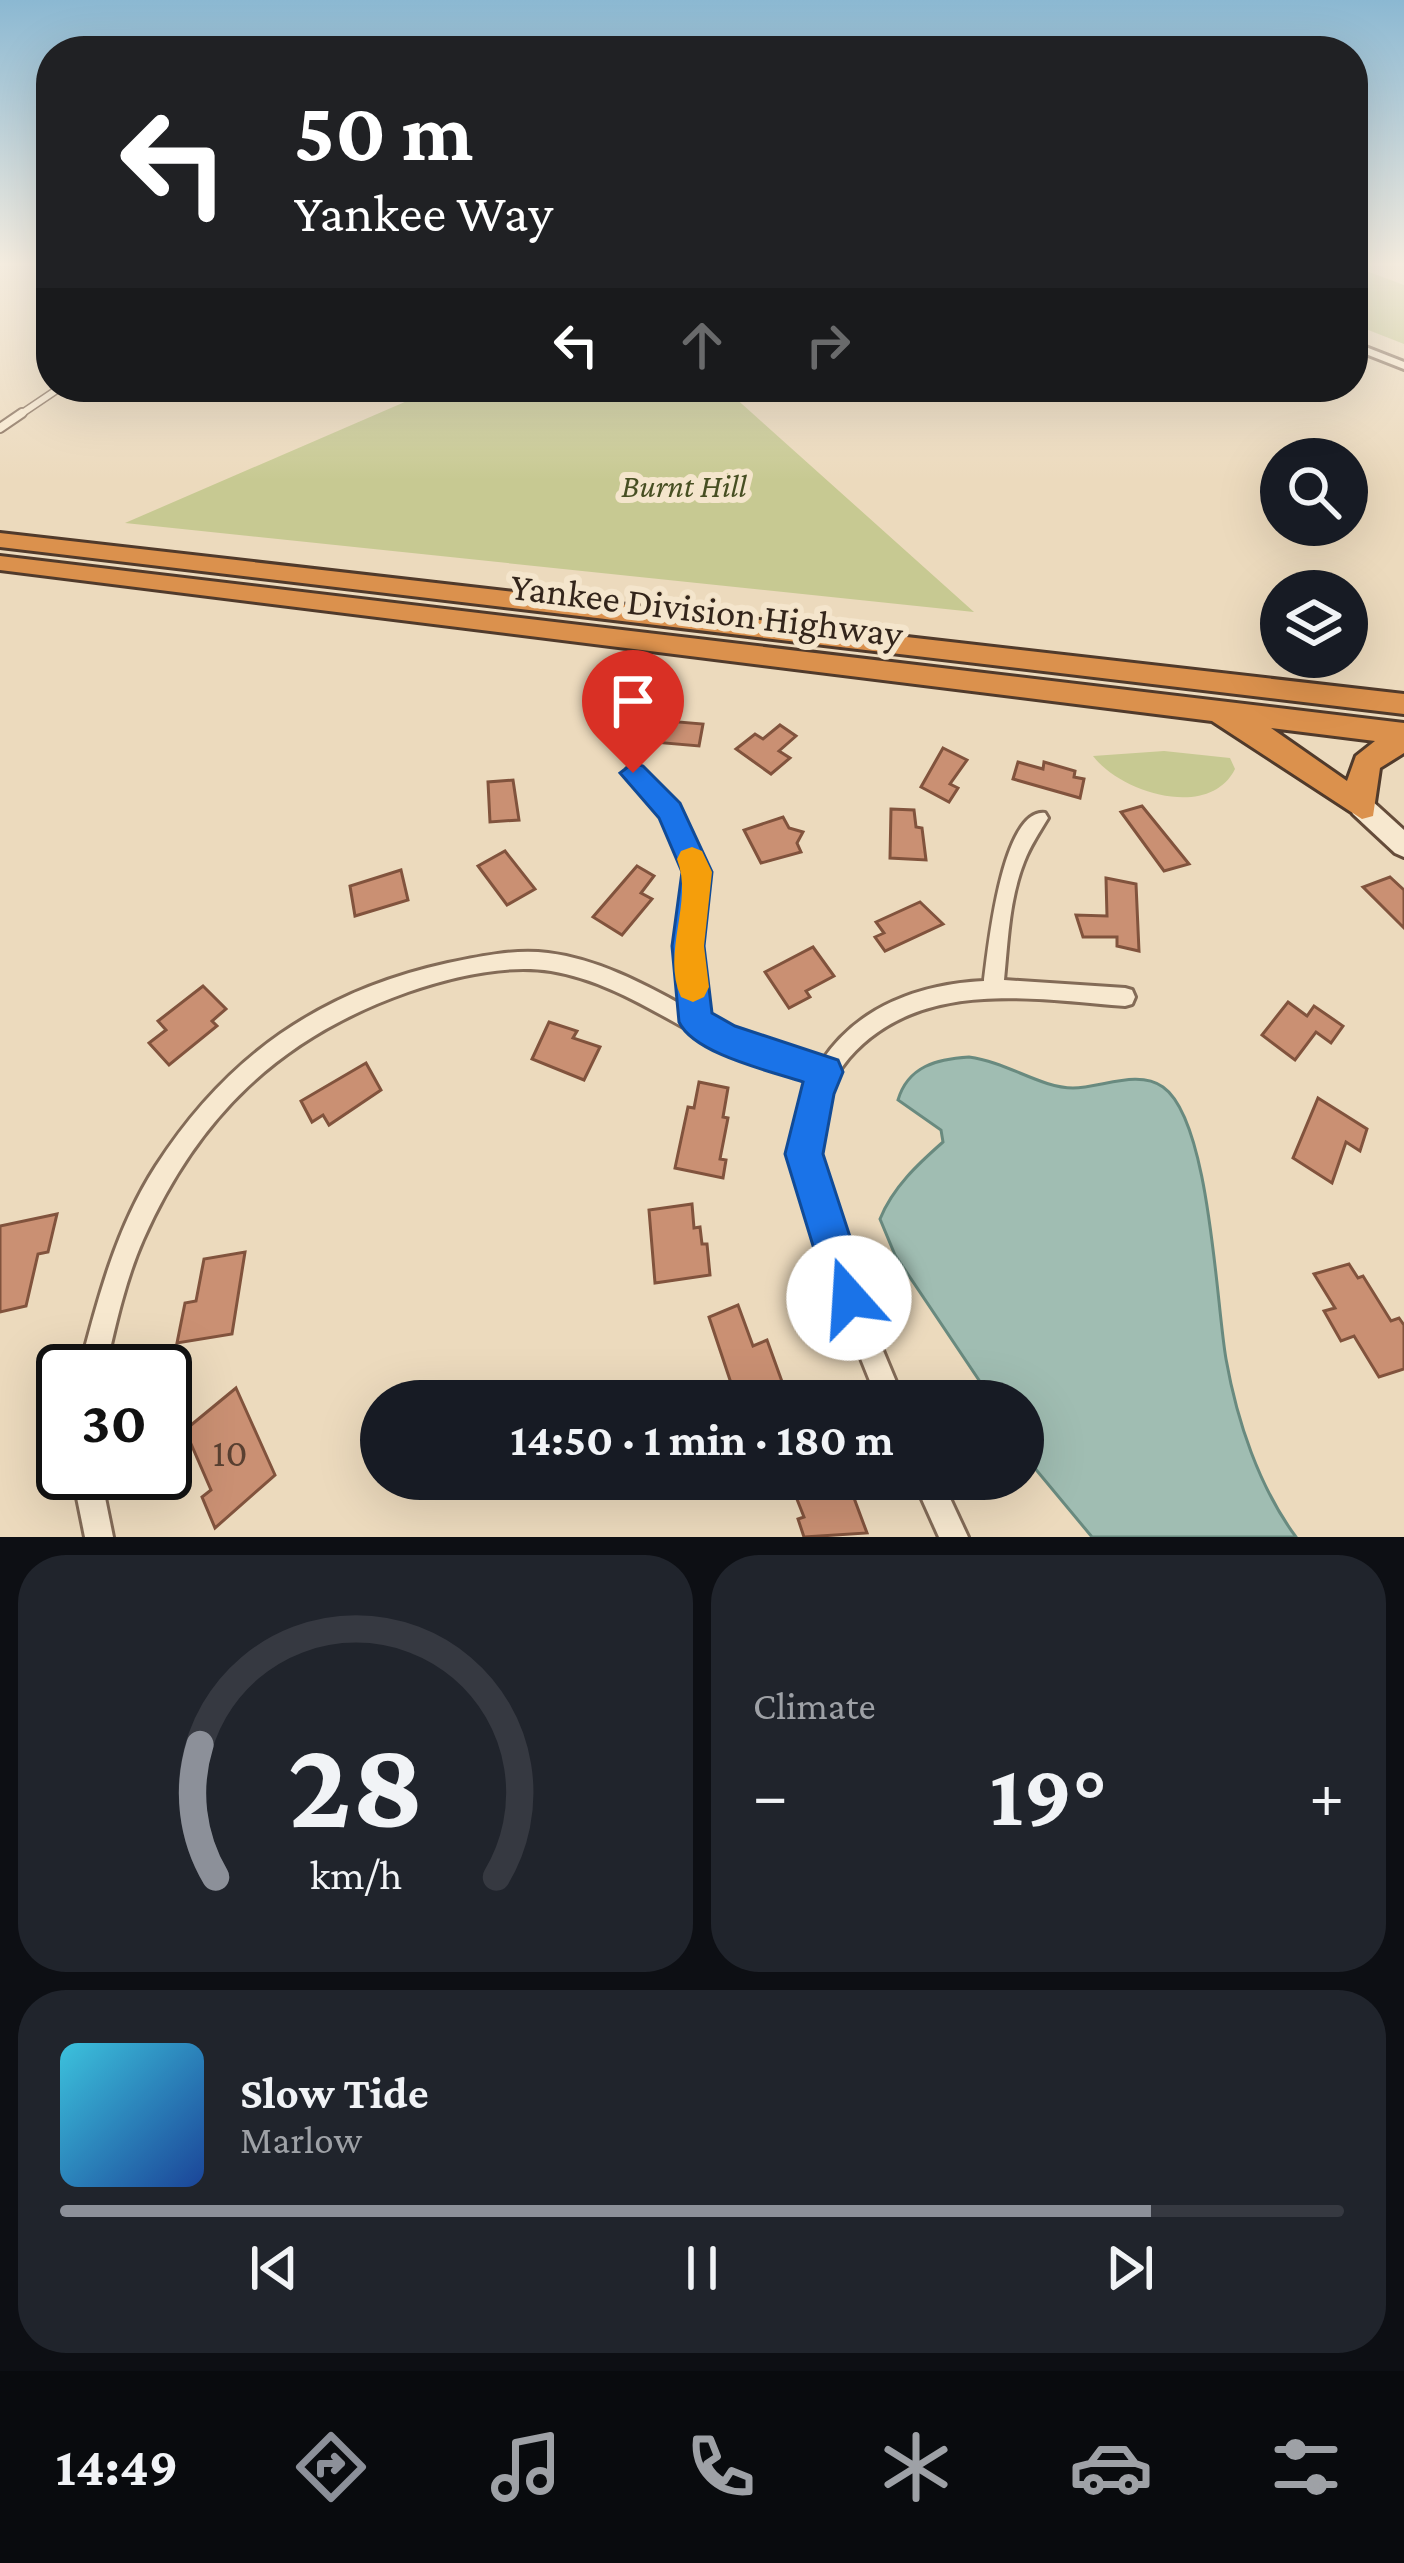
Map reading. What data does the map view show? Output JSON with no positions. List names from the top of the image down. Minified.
{"streets":{"highway":["Yankee Division Highway"]},"parks":["Burnt Hill"],"house_numbers":["10"],"page":{"turn":["50 m","Yankee Way"],"limit":"30","trip":"14:50 · 1 min · 180 m","tile":"Climate","heat":["−","19°","+"],"song":["Slow Tide","Marlow"],"tabs":"14:49","gauge":["28","km/h"]}}
